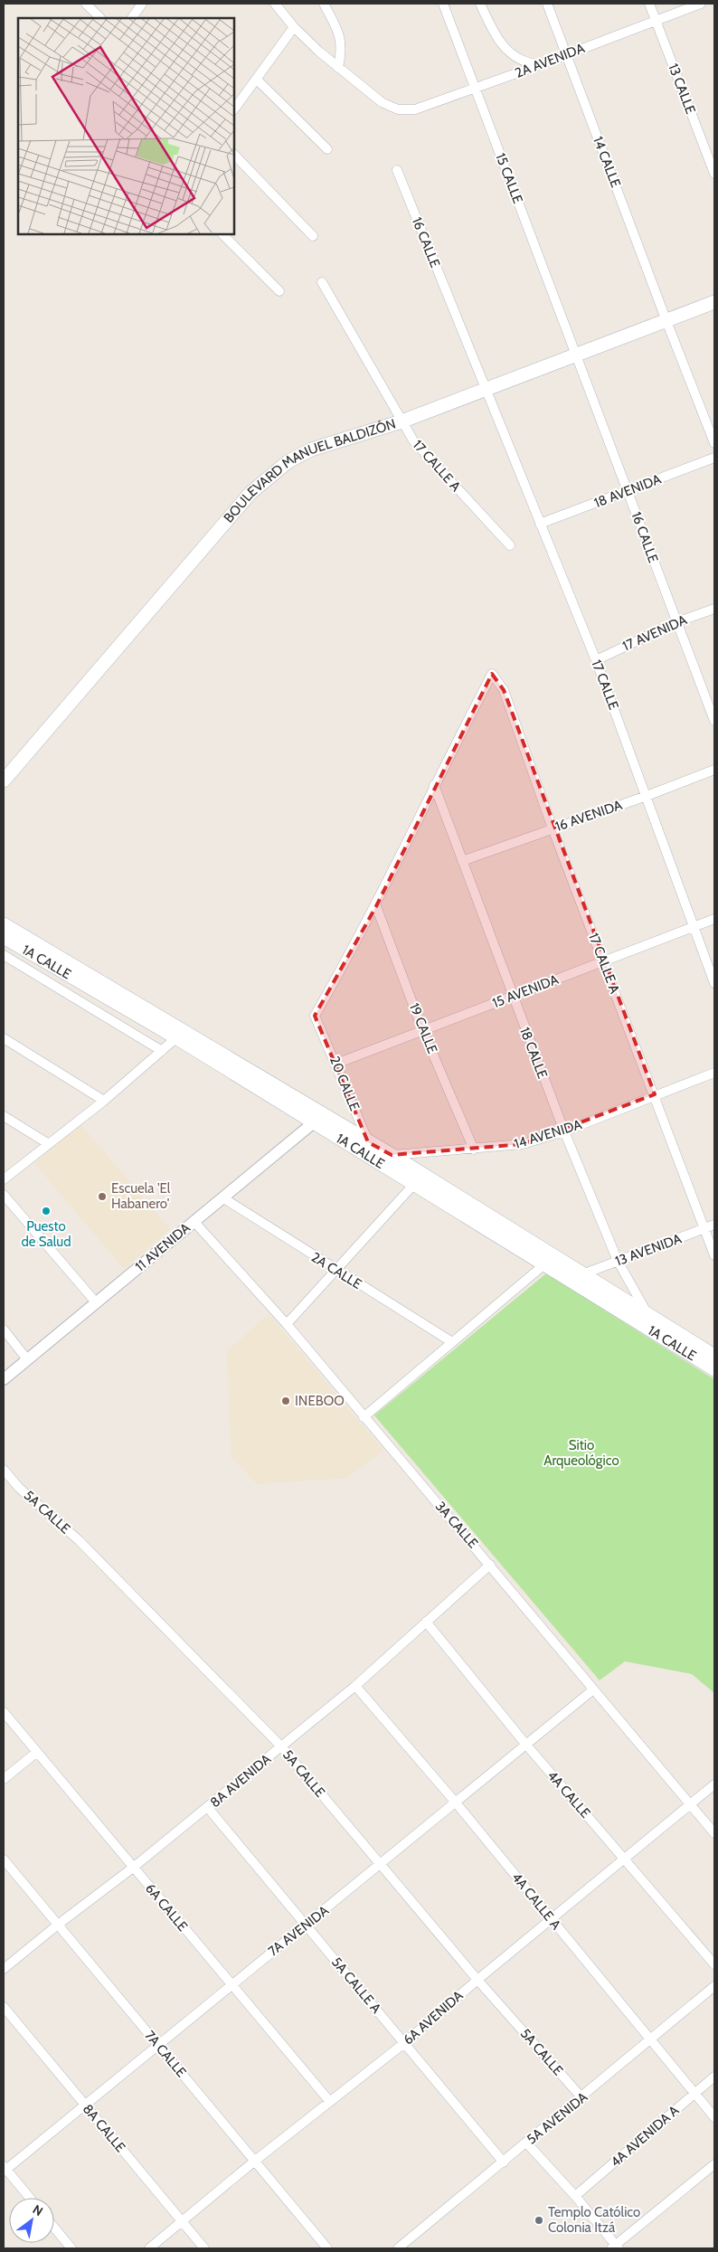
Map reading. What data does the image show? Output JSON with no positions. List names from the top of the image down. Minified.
{"streets":{"main road":["BOULEVARD MANUEL BALDIZÓN","1A CALLE"],"street":["2A AVENIDA","13 CALLE","14 CALLE","15 CALLE","16 CALLE","17 CALLE A","18 AVENIDA","17 AVENIDA","17 CALLE","16 AVENIDA","15 AVENIDA","19 CALLE","18 CALLE","20 CALLE","14 AVENIDA","11 AVENIDA","13 AVENIDA","2A CALLE","5A CALLE","3A CALLE","8A AVENIDA","4A CALLE","4A CALLE A","6A CALLE","7A AVENIDA","5A CALLE A","6A AVENIDA","7A CALLE","5A AVENIDA","8A CALLE","4A AVENIDA A"]},"crossings":[["2A AVENIDA","13 CALLE"],["2A AVENIDA","14 CALLE"],["2A AVENIDA","15 CALLE"],["14 CALLE","BOULEVARD MANUEL BALDIZÓN"],["15 CALLE","16 CALLE"],["15 CALLE","BOULEVARD MANUEL BALDIZÓN"],["16 CALLE","BOULEVARD MANUEL BALDIZÓN"],["16 CALLE","18 AVENIDA"],["16 CALLE","17 AVENIDA"],["16 CALLE","17 CALLE"],["17 CALLE A","BOULEVARD MANUEL BALDIZÓN"],["17 CALLE A","16 AVENIDA"],["17 CALLE A","15 AVENIDA"],["17 CALLE A","18 CALLE"],["17 CALLE A","14 AVENIDA"],["17 CALLE A","13 AVENIDA"],["BOULEVARD MANUEL BALDIZÓN","17 CALLE"],["18 AVENIDA","17 CALLE"],["17 AVENIDA","17 CALLE"],["17 CALLE","16 AVENIDA"],["17 CALLE","15 AVENIDA"],["16 AVENIDA","18 CALLE"],["1A CALLE","18 CALLE"],["1A CALLE","20 CALLE"],["1A CALLE","14 AVENIDA"],["1A CALLE","11 AVENIDA"],["1A CALLE","13 AVENIDA"],["15 AVENIDA","19 CALLE"],["15 AVENIDA","18 CALLE"],["15 AVENIDA","20 CALLE"],["19 CALLE","20 CALLE"],["19 CALLE","14 AVENIDA"],["18 CALLE","14 AVENIDA"],["18 CALLE","13 AVENIDA"],["11 AVENIDA","2A CALLE"],["11 AVENIDA","3A CALLE"],["5A CALLE","8A AVENIDA"],["5A CALLE","7A AVENIDA"],["5A CALLE","6A AVENIDA"],["5A CALLE","5A AVENIDA"],["3A CALLE","8A AVENIDA"],["3A CALLE","7A AVENIDA"],["3A CALLE","6A AVENIDA"],["8A AVENIDA","4A CALLE"],["8A AVENIDA","4A CALLE A"],["8A AVENIDA","6A CALLE"],["8A AVENIDA","5A CALLE A"],["8A AVENIDA","7A CALLE"],["4A CALLE","7A AVENIDA"],["4A CALLE","6A AVENIDA"],["4A CALLE A","7A AVENIDA"],["4A CALLE A","6A AVENIDA"],["4A CALLE A","5A AVENIDA"],["4A CALLE A","4A AVENIDA A"],["6A CALLE","7A AVENIDA"],["6A CALLE","6A AVENIDA"],["7A AVENIDA","5A CALLE A"],["7A AVENIDA","7A CALLE"],["7A AVENIDA","8A CALLE"],["5A CALLE A","6A AVENIDA"],["5A CALLE A","5A AVENIDA"],["6A AVENIDA","7A CALLE"],["6A AVENIDA","8A CALLE"]],"parks":["Sitio Arqueológico"],"places":["Escuela 'El Habanero'","Puesto de Salud","INEBOO","Templo Católico Colonia Itzá"],"north":"top right"}
